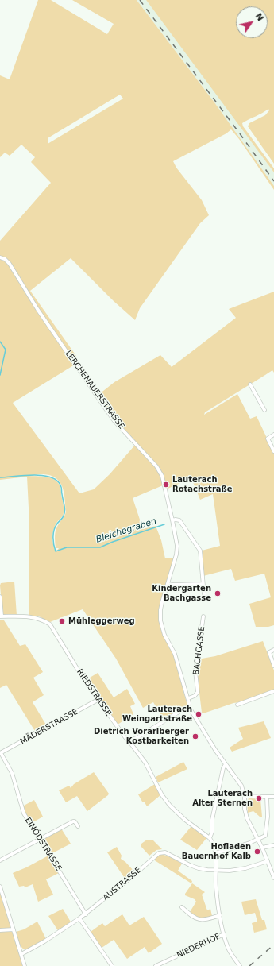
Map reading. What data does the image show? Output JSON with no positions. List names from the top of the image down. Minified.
{"streets":{"street":["LERCHENAUERSTRASSE","BACHGASSE","RIEDSTRASSE","MÄDERSTRASSE","EINÖDSTRASSE","AUSTRASSE","NIEDERHOF"]},"crossings":[["LERCHENAUERSTRASSE","BACHGASSE"],["RIEDSTRASSE","MÄDERSTRASSE"],["MÄDERSTRASSE","EINÖDSTRASSE"],["EINÖDSTRASSE","AUSTRASSE"]],"water":["Bleichegraben"],"places":["Lauterach Rotachstraße","Kindergarten Bachgasse","Mühleggerweg","Lauterach Weingartstraße","Dietrich Vorarlberger Kostbarkeiten","Lauterach Alter Sternen","Hofladen Bauernhof Kalb"],"north":"top right"}
